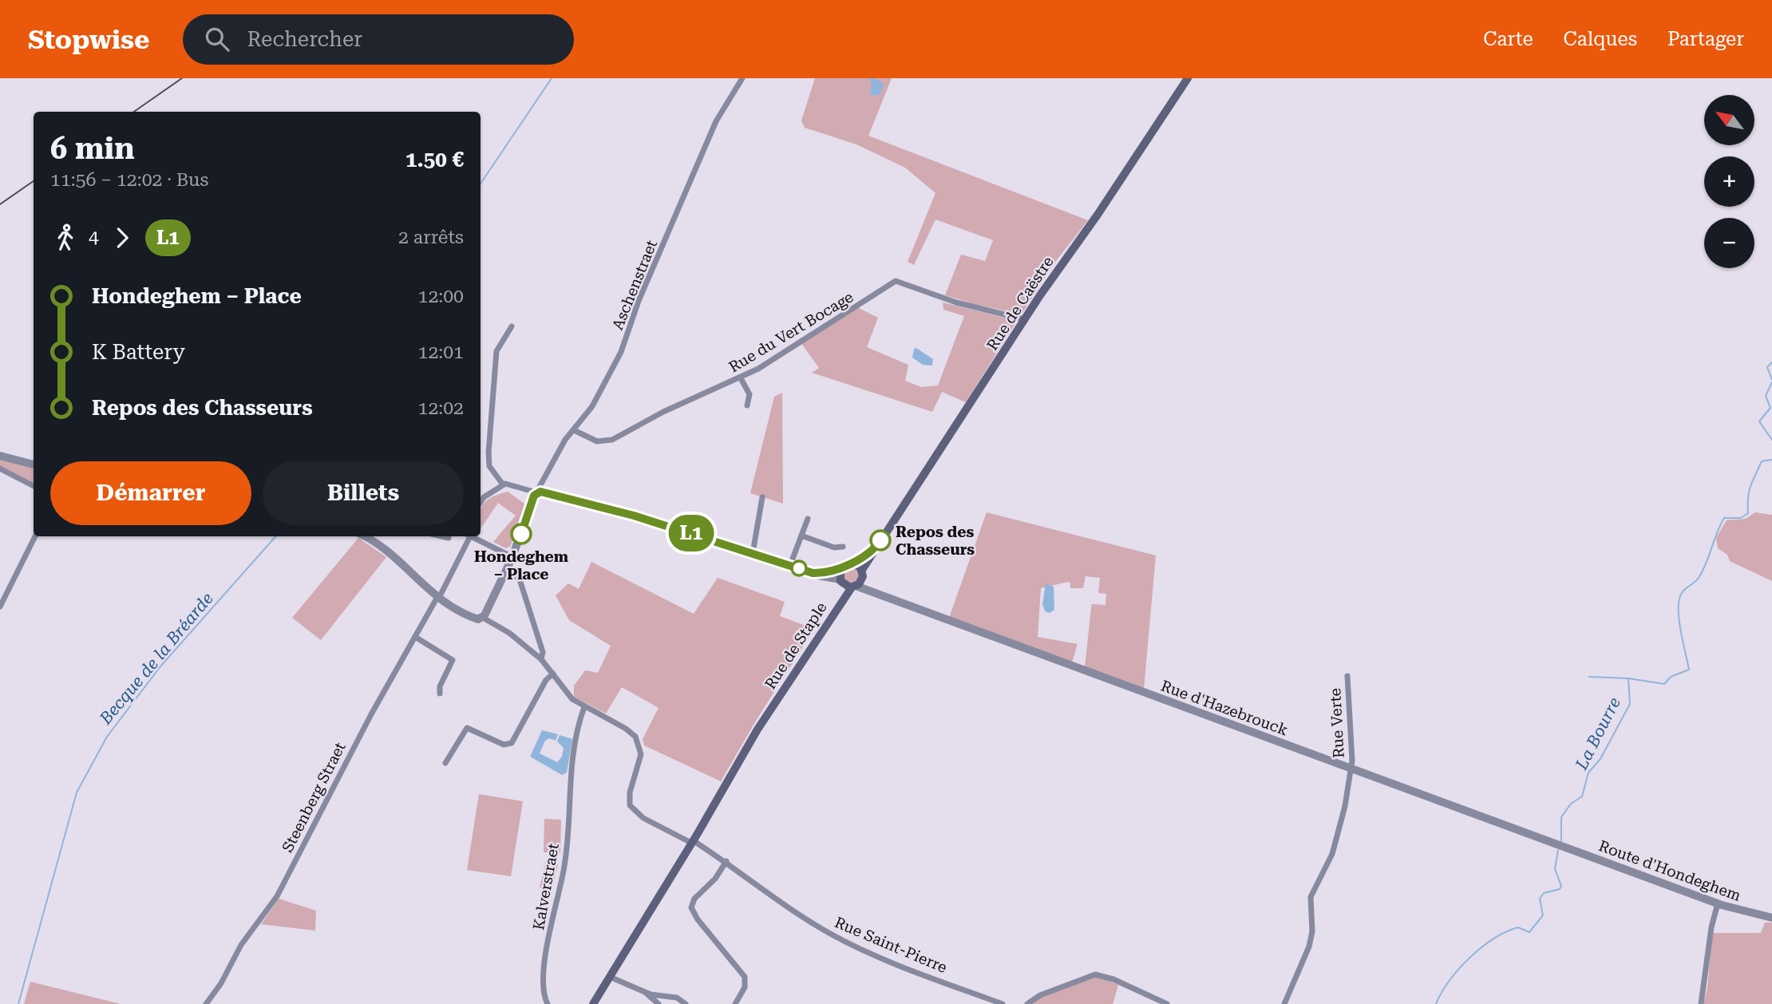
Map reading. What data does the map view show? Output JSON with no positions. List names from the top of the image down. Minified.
{"streets":{"main road":["Rue de Caëstre","Rue de Staple"],"street":["Aschenstraet","Rue du Vert Bocage","Rue d'Hazebrouck","Rue Verte","Steenberg Straet","Route d'Hondeghem","Kalverstraet","Rue Saint-Pierre"]},"crossings":[["Aschenstraet","Rue du Vert Bocage"],["Rue de Caëstre","Rue du Vert Bocage"],["Rue de Caëstre","Rue de Staple"],["Rue de Caëstre","Rue d'Hazebrouck"],["Rue de Staple","Rue d'Hazebrouck"],["Rue de Staple","Rue Saint-Pierre"],["Rue d'Hazebrouck","Rue Verte"],["Rue d'Hazebrouck","Route d'Hondeghem"],["Kalverstraet","Rue Saint-Pierre"]],"water":["Becque de la Bréarde","La Bourre"],"places":["Hondeghem – Place","Repos des Chasseurs"],"lines":["bus line L1"],"north":"top left","page":{"header":"Stopwise","search":"Rechercher","nav":["Carte","Calques","Partager"],"on_map":"L1","map_buttons":["+","−"],"heading":["6 min","11:56 – 12:02 · Bus","1.50 €"],"legs":["4","L1","2 arrêts"],"list":[{"name":"Hondeghem – Place","value":"12:00"},{"name":"K Battery","value":"12:01"},{"name":"Repos des Chasseurs","value":"12:02"}],"buttons":["Démarrer","Billets"]}}
